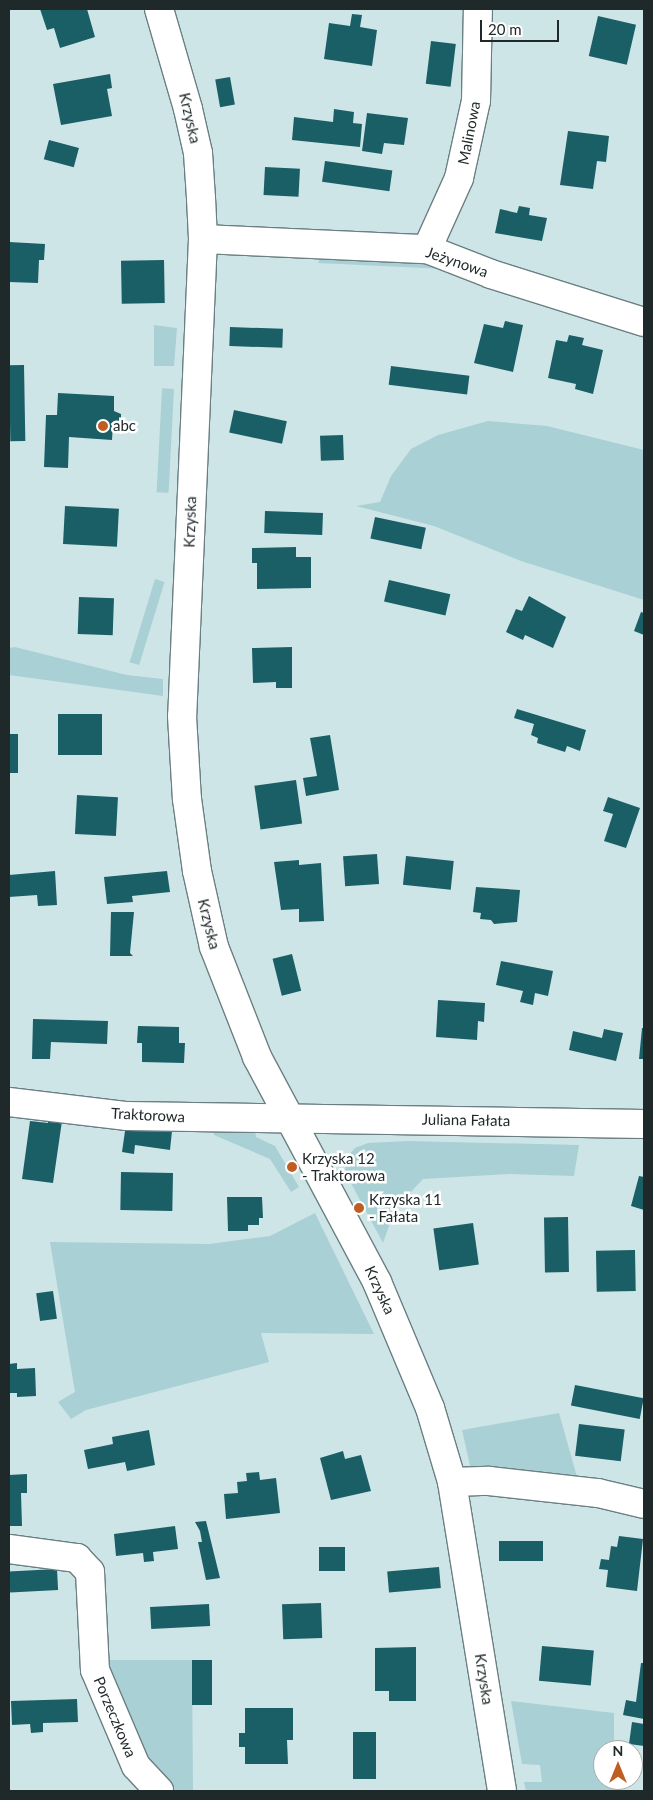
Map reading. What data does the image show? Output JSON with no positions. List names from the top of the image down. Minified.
{"streets":{"street":["Krzyska","Malinowa","Jeżynowa","Traktorowa","Juliana Fałata","Porzeczkowa"]},"crossings":[["Krzyska","Jeżynowa"],["Krzyska","Traktorowa"],["Krzyska","Juliana Fałata"],["Malinowa","Jeżynowa"],["Traktorowa","Juliana Fałata"]],"places":["abc","Krzyska 12 - Traktorowa","Krzyska 11 - Fałata"],"scale_bar":"20 m","north":"top"}
